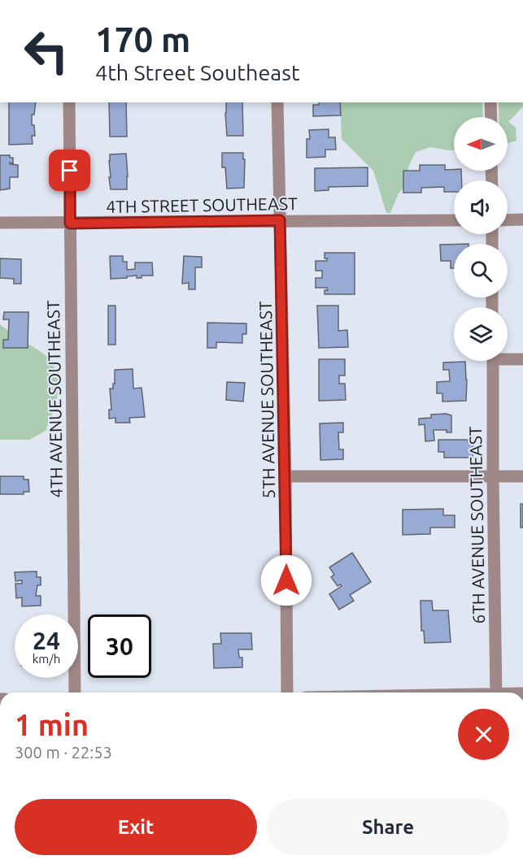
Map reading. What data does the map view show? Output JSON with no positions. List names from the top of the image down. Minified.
{"streets":{"street":["4TH STREET SOUTHEAST","4TH AVENUE SOUTHEAST","5TH AVENUE SOUTHEAST","6TH AVENUE SOUTHEAST"]},"crossings":[["4TH STREET SOUTHEAST","4TH AVENUE SOUTHEAST"],["4TH STREET SOUTHEAST","5TH AVENUE SOUTHEAST"]],"north":"left","page":{"turn":["170 m","4th Street Southeast"],"speed":"24 km/h","limit":"30","heading":["1 min","300 m · 22:53"],"buttons":["Exit","Share"]}}
